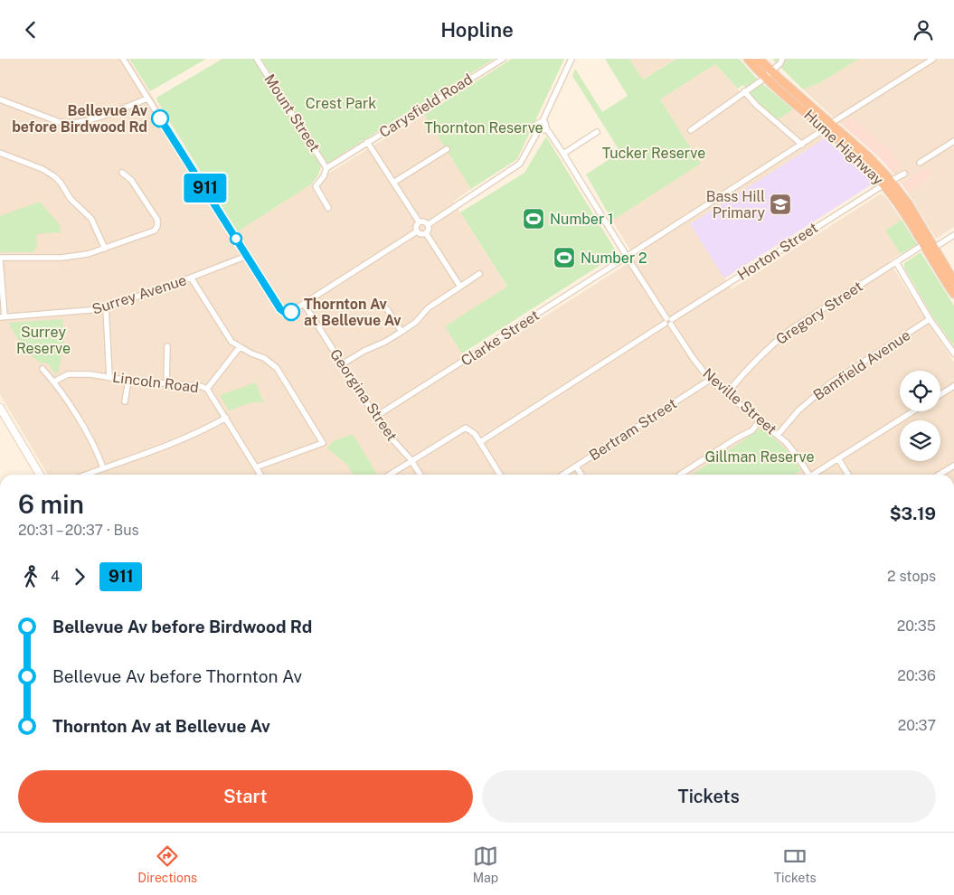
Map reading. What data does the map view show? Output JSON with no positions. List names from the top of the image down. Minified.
{"streets":{"highway":["Hume Highway"],"street":["Carysfield Road","Mount Street","Horton Street","Surrey Avenue","Gregory Street","Clarke Street","Bamfield Avenue","Lincoln Road","Georgina Street","Neville Street","Bertram Street"]},"crossings":[["Carysfield Road","Mount Street"],["Hume Highway","Horton Street"],["Hume Highway","Gregory Street"],["Hume Highway","Clarke Street"],["Horton Street","Neville Street"],["Gregory Street","Neville Street"],["Clarke Street","Georgina Street"],["Clarke Street","Neville Street"],["Bamfield Avenue","Neville Street"],["Neville Street","Bertram Street"]],"parks":["Crest Park","Thornton Reserve","Tucker Reserve","Surrey Reserve","Gillman Reserve"],"places":{"other":["Bellevue Av before Birdwood Rd","Thornton Av at Bellevue Av"],"school or university":["Bass Hill Primary"],"sports":["Number 1","Number 2"]},"lines":["bus line 911"],"page":{"header":"Hopline","on_map":"911","heading":["6 min","20:31 – 20:37 · Bus","$3.19"],"legs":["4","911","2 stops"],"list":[{"name":"Bellevue Av before Birdwood Rd","value":"20:35"},{"name":"Bellevue Av before Thornton Av","value":"20:36"},{"name":"Thornton Av at Bellevue Av","value":"20:37"}],"buttons":["Start","Tickets"],"tabs":["Directions","Map","Tickets"]}}
